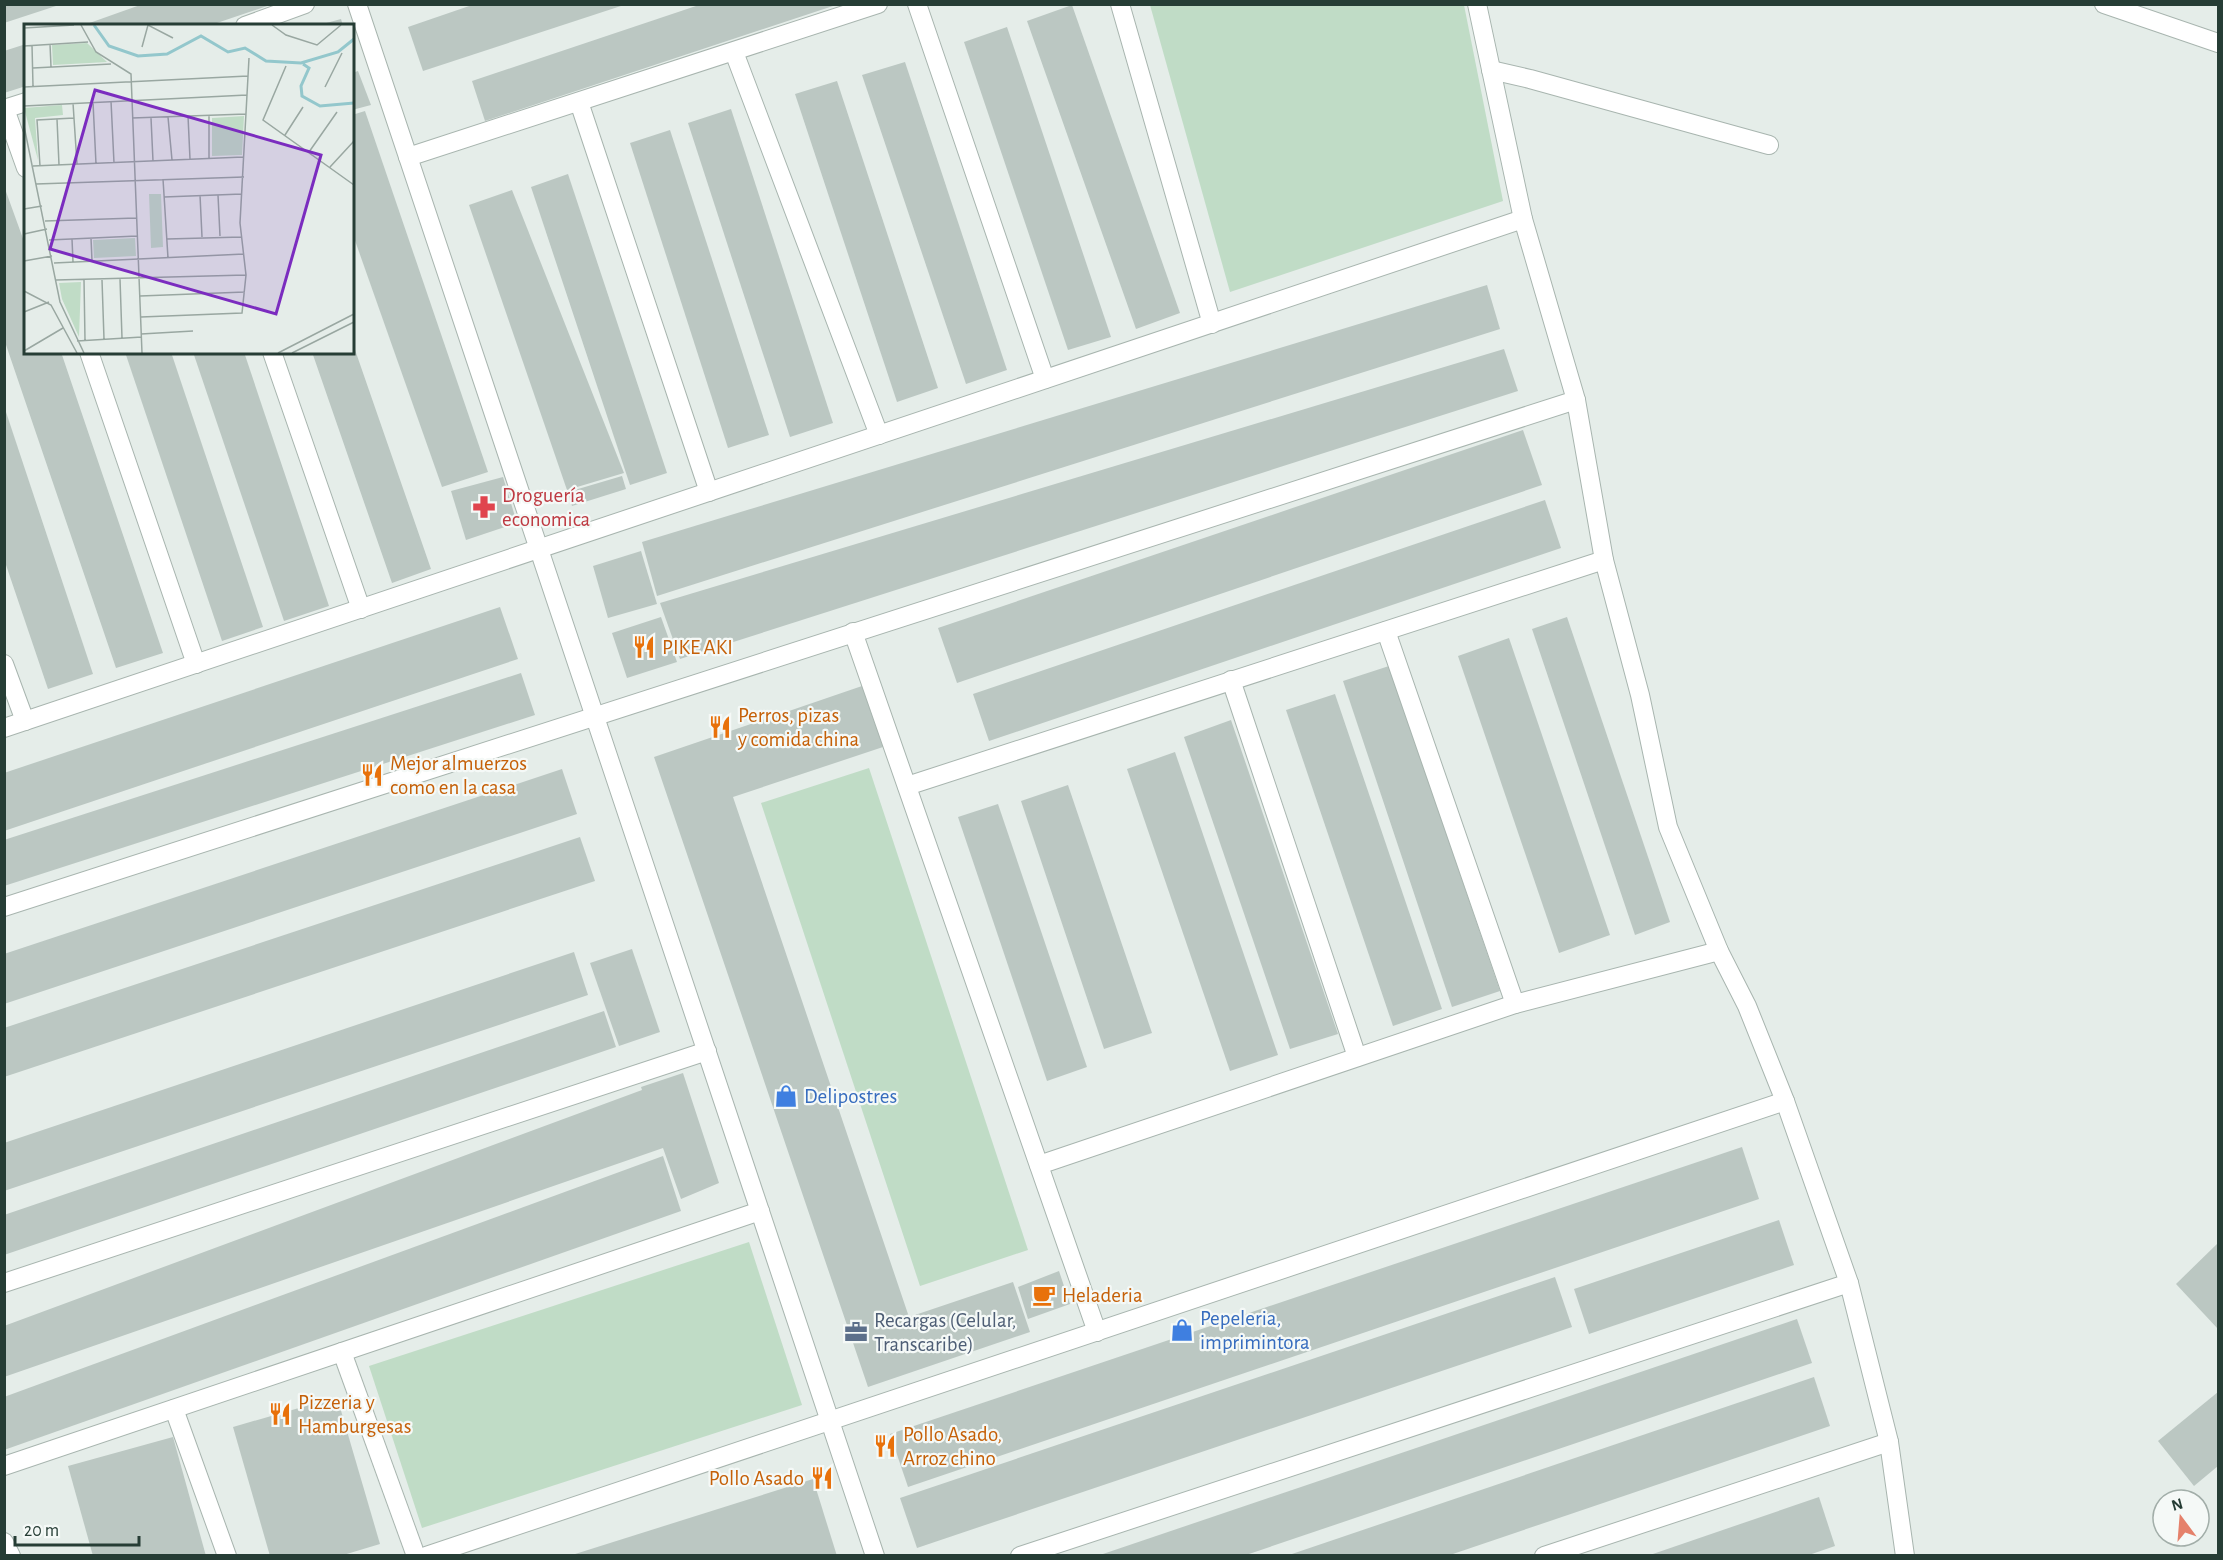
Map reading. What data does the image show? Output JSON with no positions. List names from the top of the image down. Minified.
{"places":{"pharmacy":["Droguería economica"],"restaurant":["PIKE AKI","Perros, pizas y comida china","Mejor almuerzos como en la casa","Pizzeria y Hamburgesas","Pollo Asado, Arroz chino","Pollo Asado"],"shop":["Delipostres","Pepeleria, imprimintora"],"cafe":["Heladeria"],"office":["Recargas (Celular, Transcaribe)"]},"scale_bar":"20 m","north":"top"}
